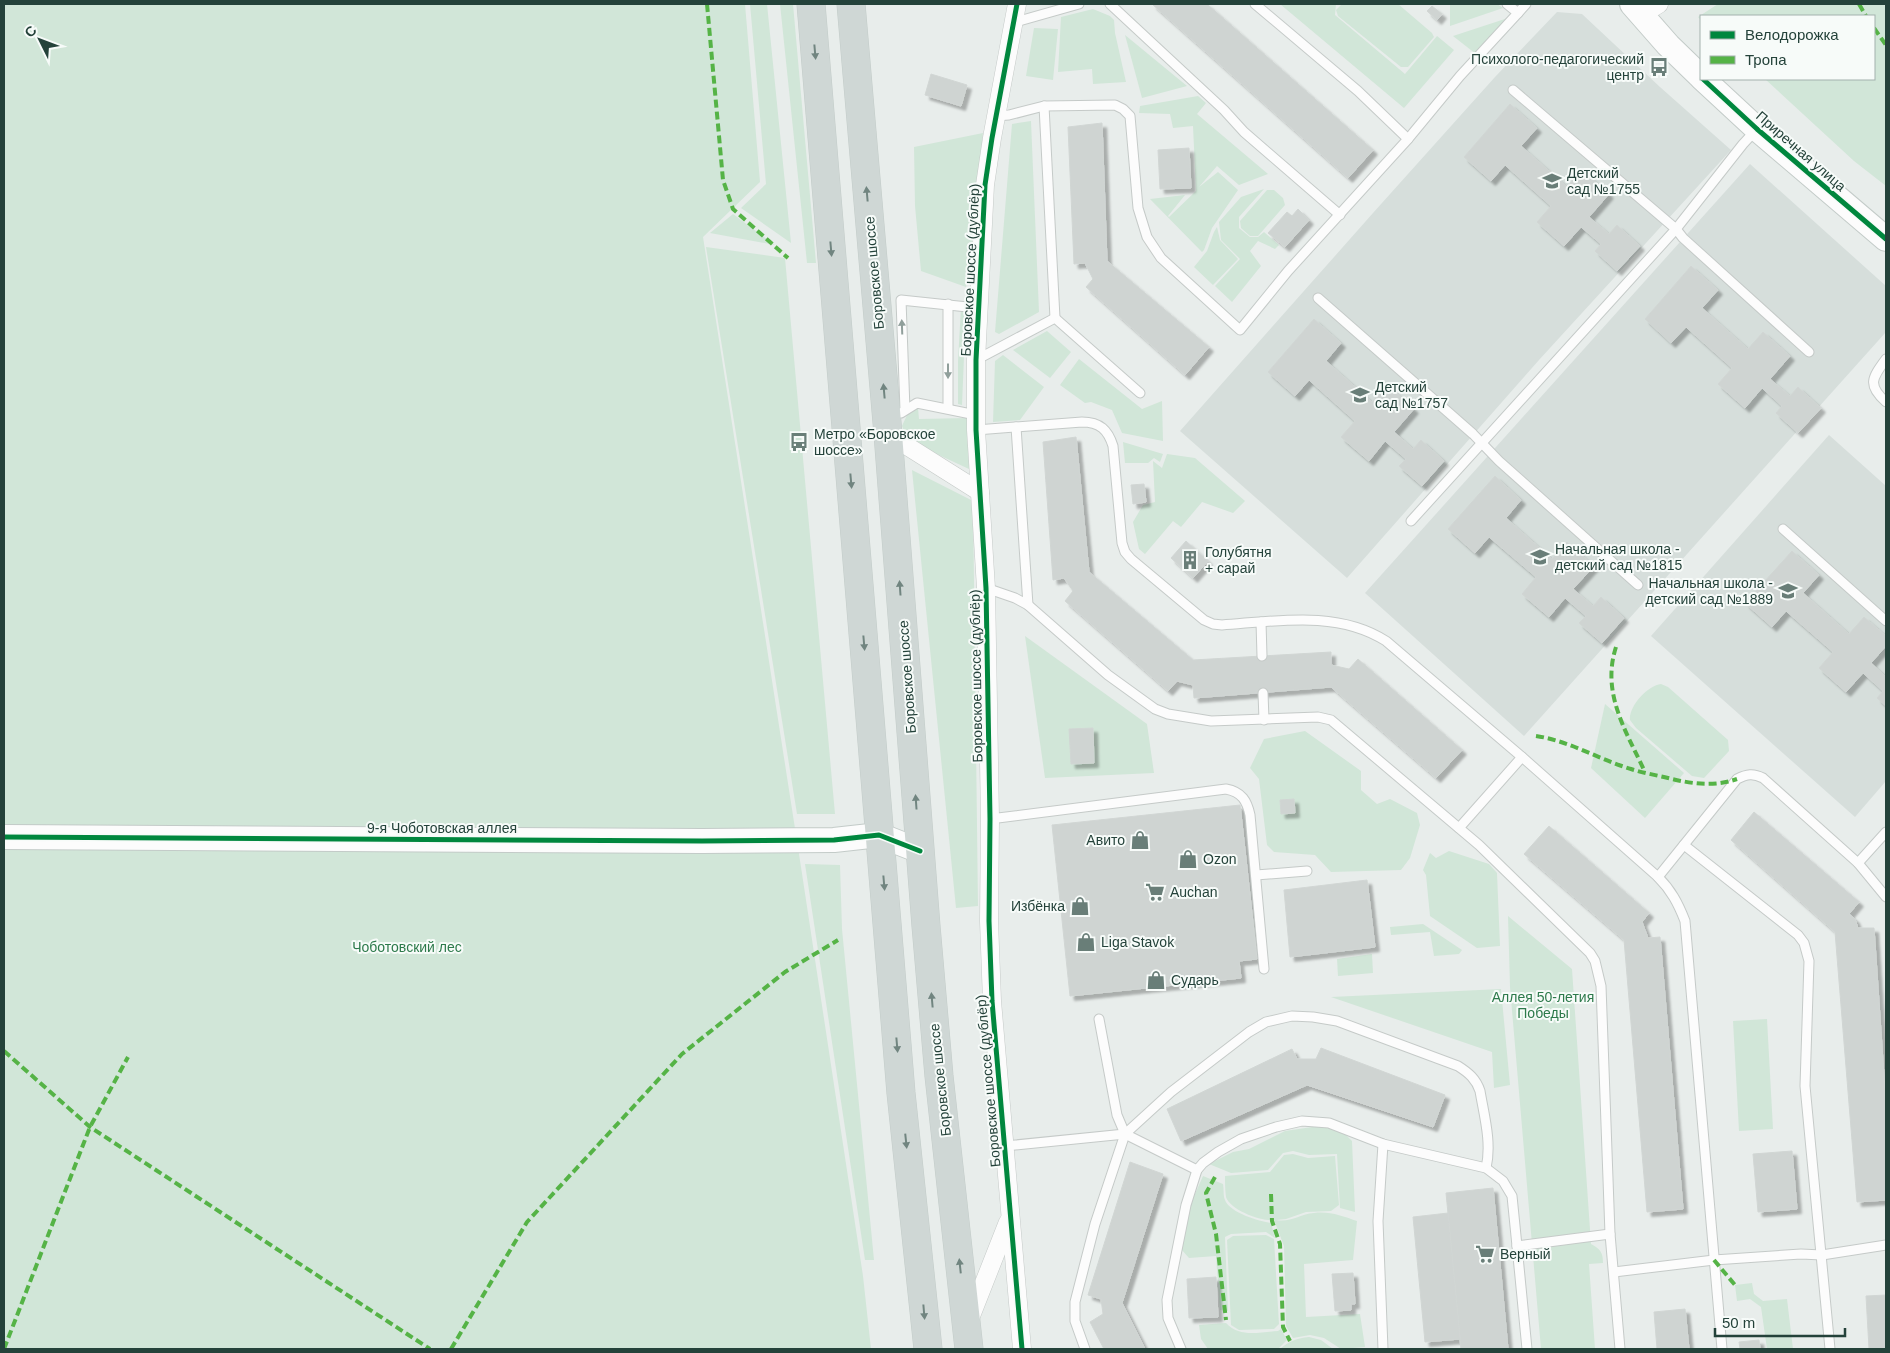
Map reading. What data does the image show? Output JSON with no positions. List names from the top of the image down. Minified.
{"streets":{"main road":["Боровское шоссе"],"street":["Приречная улица","Боровское шоссе (дублёр)","9-я Чоботовская аллея"]},"parks":["Чоботовский лес","Аллея 50-летия Победы"],"places":{"bus stop":["Психолого-педагогический центр","Метро «Боровское шоссе»"],"school or university":["Детский сад №1755","Детский сад №1757","Начальная школа - детский сад №1815","Начальная школа - детский сад №1889"],"building":["Голубятня + сарай"],"shop":["Авито","Ozon","Избёнка","Liga Stavok","Сударь"],"supermarket":["Auchan","Верный"]},"legend":["Велодорожка","Тропа"],"scale_bar":"50 m","north":"top left"}
